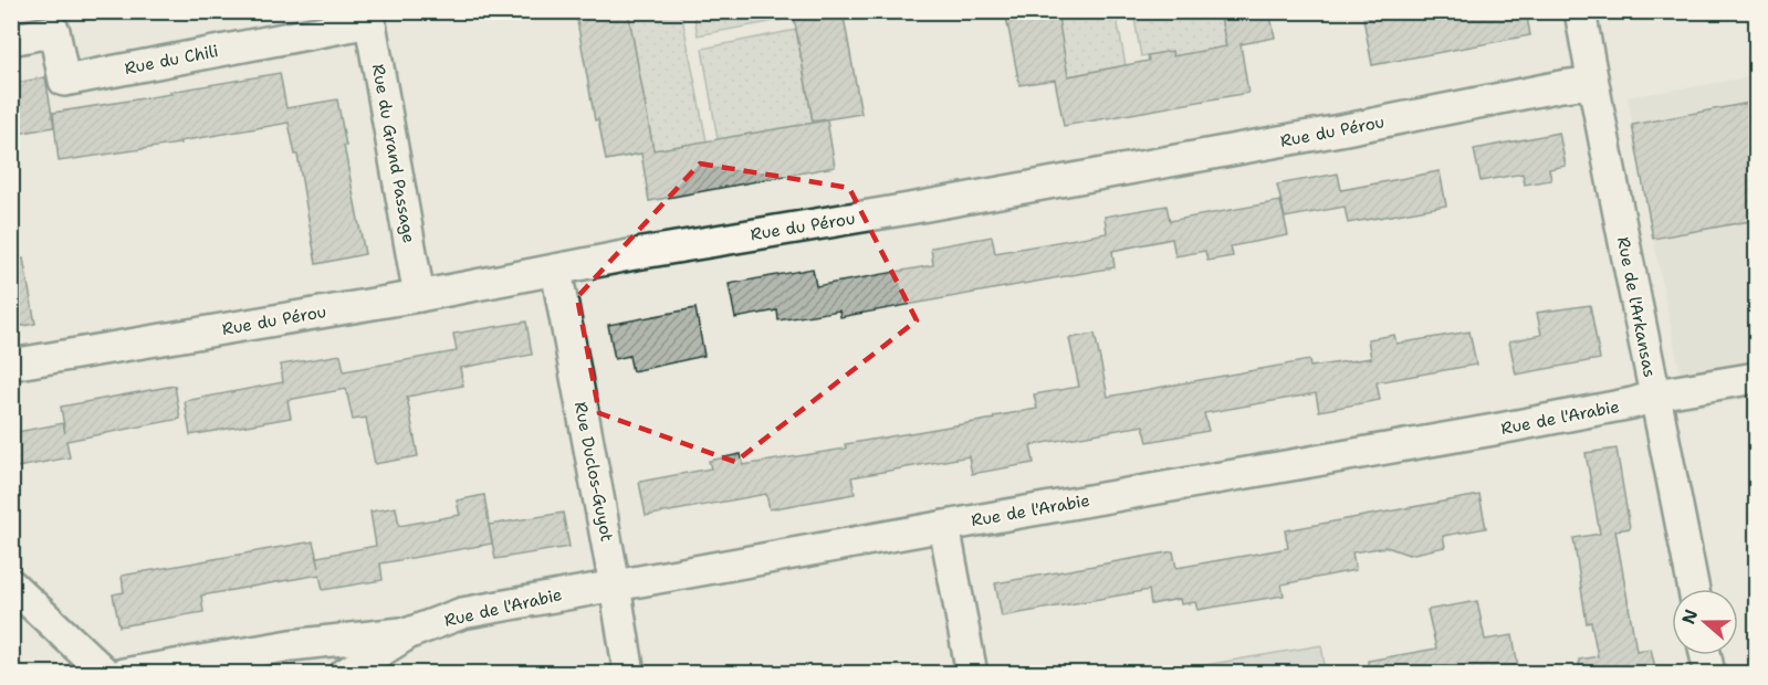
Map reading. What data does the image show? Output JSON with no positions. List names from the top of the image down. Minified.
{"streets":{"street":["Rue du Chili","Rue du Pérou","Rue du Grand Passage","Rue de l'Arkansas","Rue de l'Arabie","Rue Duclos-Guyot"]},"crossings":[["Rue du Chili","Rue du Grand Passage"],["Rue du Pérou","Rue du Grand Passage"],["Rue du Pérou","Rue de l'Arkansas"],["Rue du Pérou","Rue Duclos-Guyot"],["Rue de l'Arkansas","Rue de l'Arabie"],["Rue de l'Arabie","Rue Duclos-Guyot"]],"north":"left"}
